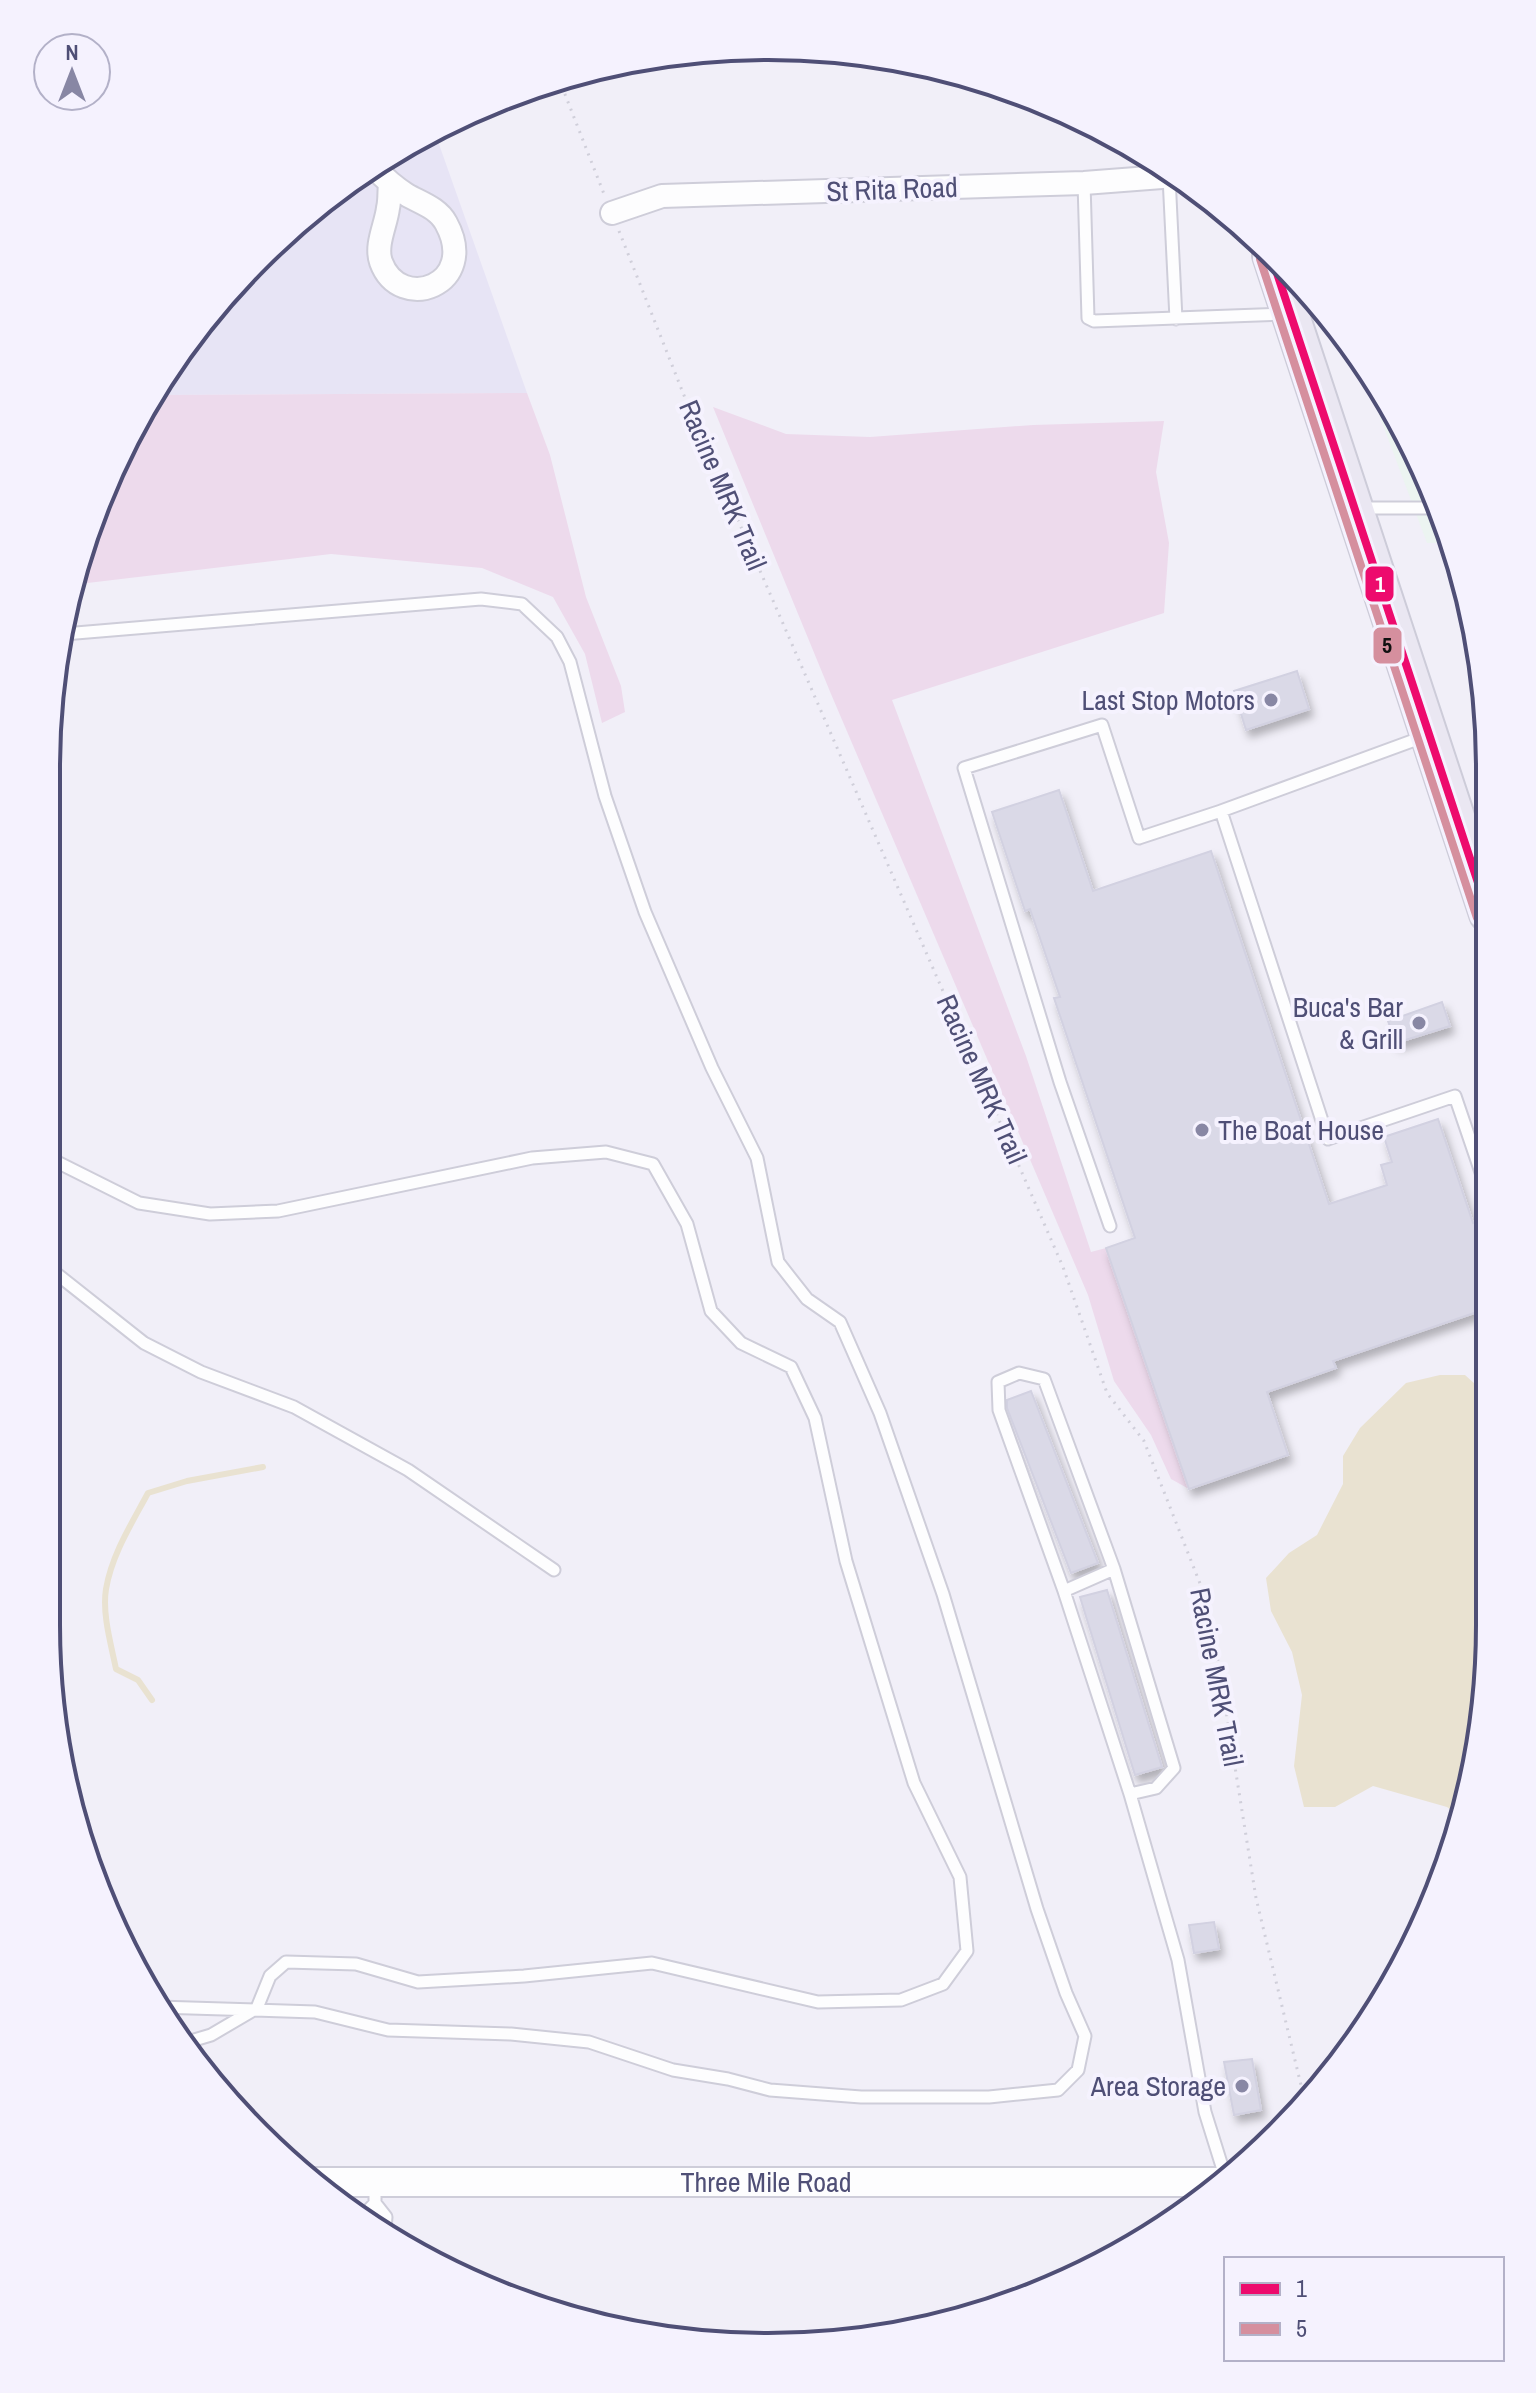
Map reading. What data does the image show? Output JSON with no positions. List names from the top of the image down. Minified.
{"streets":{"street":["St Rita Road","Three Mile Road"],"path":["Racine MRK Trail"]},"crossings":[["St Rita Road","Racine MRK Trail"]],"places":["Last Stop Motors","Buca's Bar & Grill","The Boat House","Area Storage"],"lines":["transit line 5","transit line 1"],"legend":["1","5"],"north":"top"}
